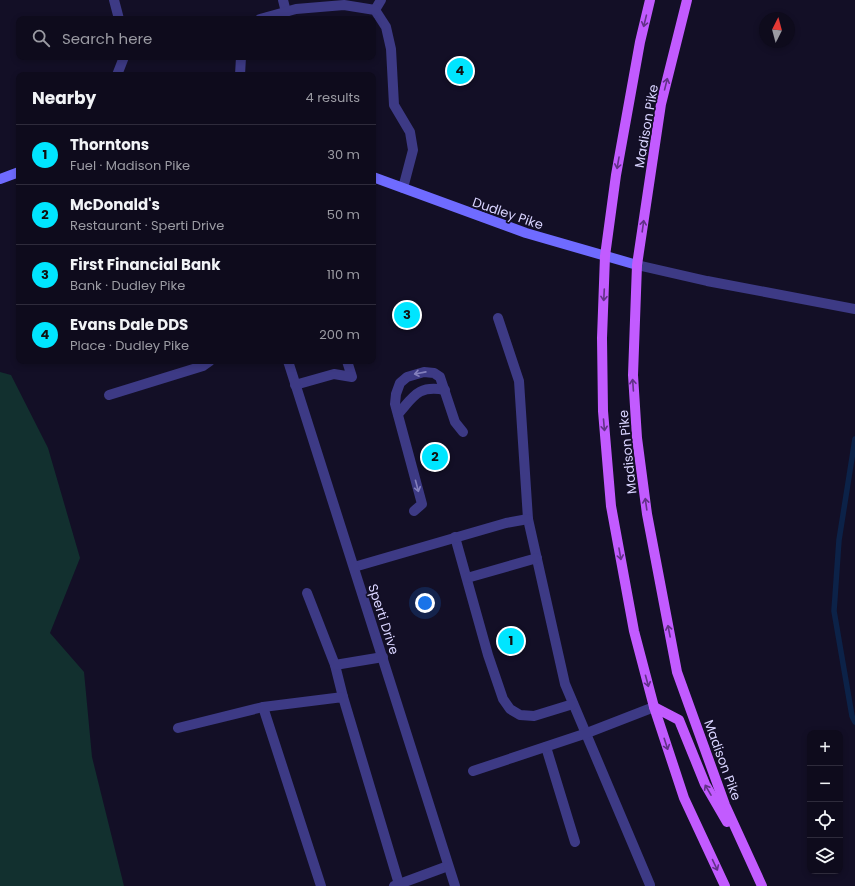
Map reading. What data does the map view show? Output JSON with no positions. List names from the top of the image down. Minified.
{"streets":{"main road":["Madison Pike"],"street":["Dudley Pike","Sperti Drive"]},"crossings":[["Madison Pike","Dudley Pike"]],"north":"top","page":{"search":"Search here","pins":["4","3","2","1"],"heading":["Nearby","4 results"],"list":[{"mark":"1","name":"Thorntons","note":"Fuel · Madison Pike","value":"30 m"},{"mark":"2","name":"McDonald's","note":"Restaurant · Sperti Drive","value":"50 m"},{"mark":"3","name":"First Financial Bank","note":"Bank · Dudley Pike","value":"110 m"},{"mark":"4","name":"Evans Dale DDS","note":"Place · Dudley Pike","value":"200 m"}],"map_buttons":["+","−"]}}
